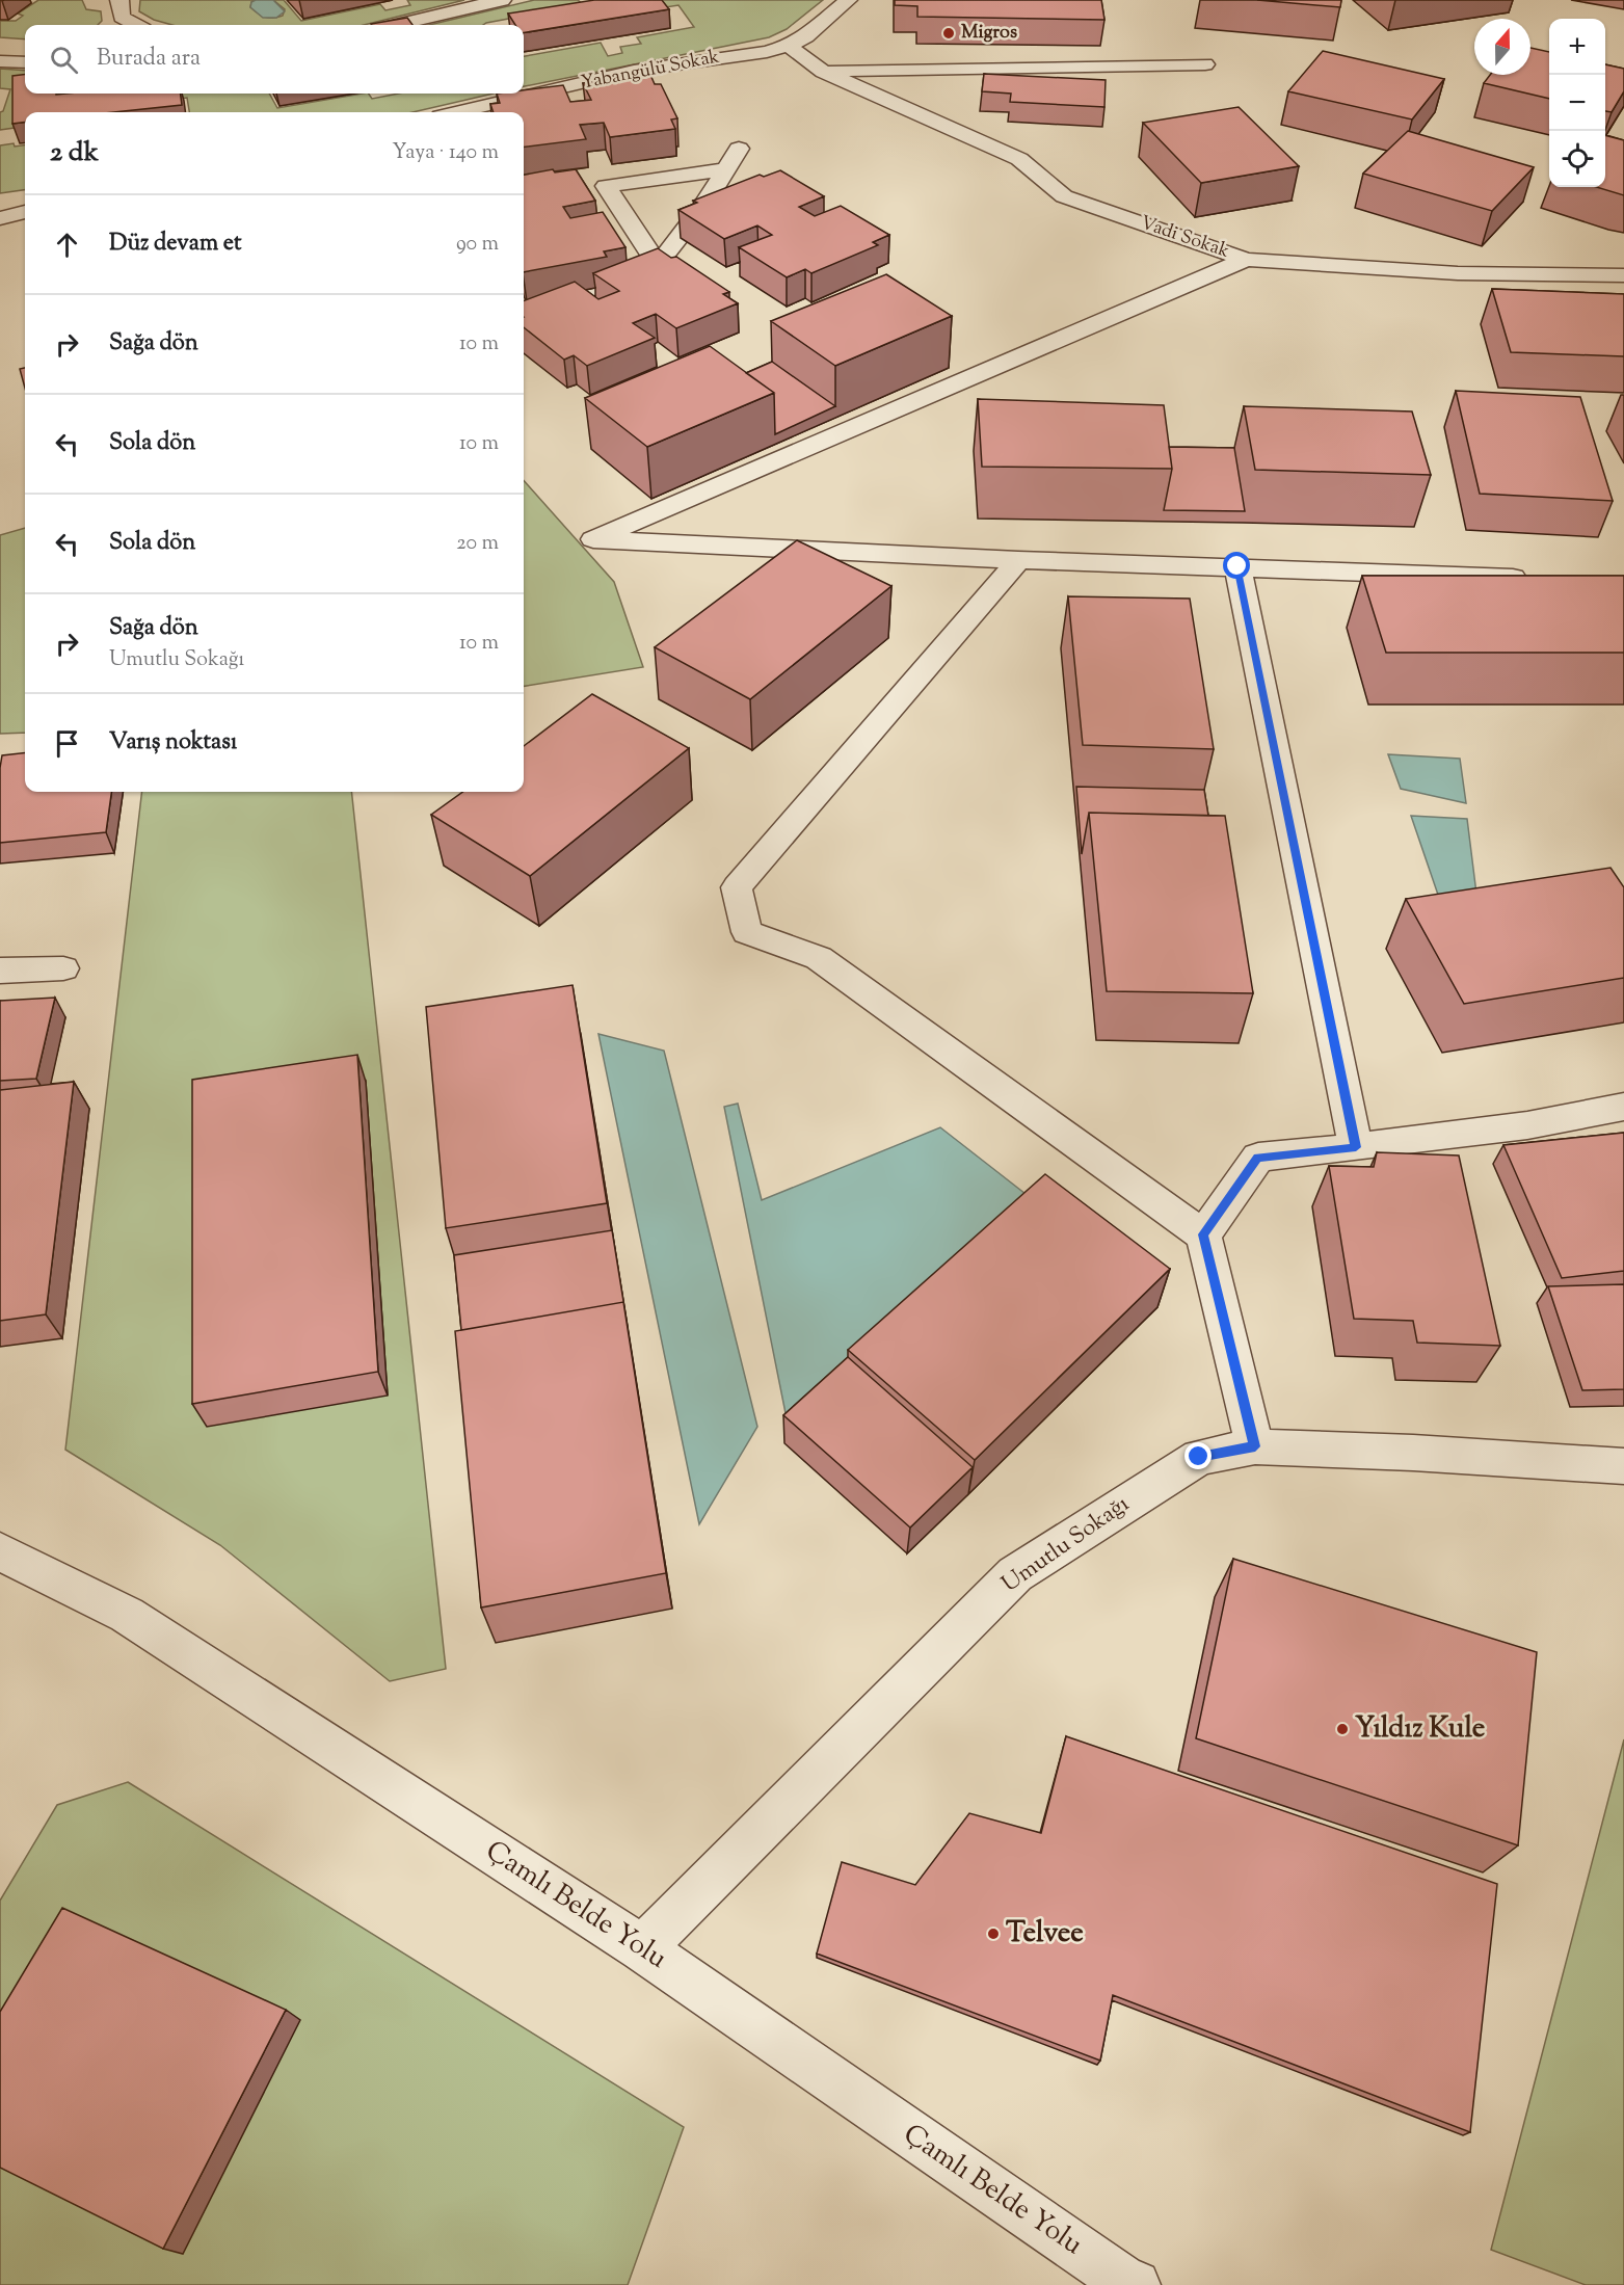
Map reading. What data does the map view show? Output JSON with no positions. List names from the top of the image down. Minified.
{"streets":{"street":["Yabangülü Sokak","Vadi Sokak","Umutlu Sokağı","Çamlı Belde Yolu"]},"crossings":[["Yabangülü Sokak","Vadi Sokak"],["Umutlu Sokağı","Çamlı Belde Yolu"]],"places":["Migros","Yıldız Kule","Telvee"],"north":"top","page":{"map_buttons":["+","−"],"search":"Burada ara","heading":["2 dk","Yaya · 140 m"],"list":[["Düz devam et","90 m"],["Sağa dön","10 m"],["Sola dön","10 m"],["Sola dön","20 m"],["Sağa dön","Umutlu Sokağı","10 m"],"Varış noktası"]}}
